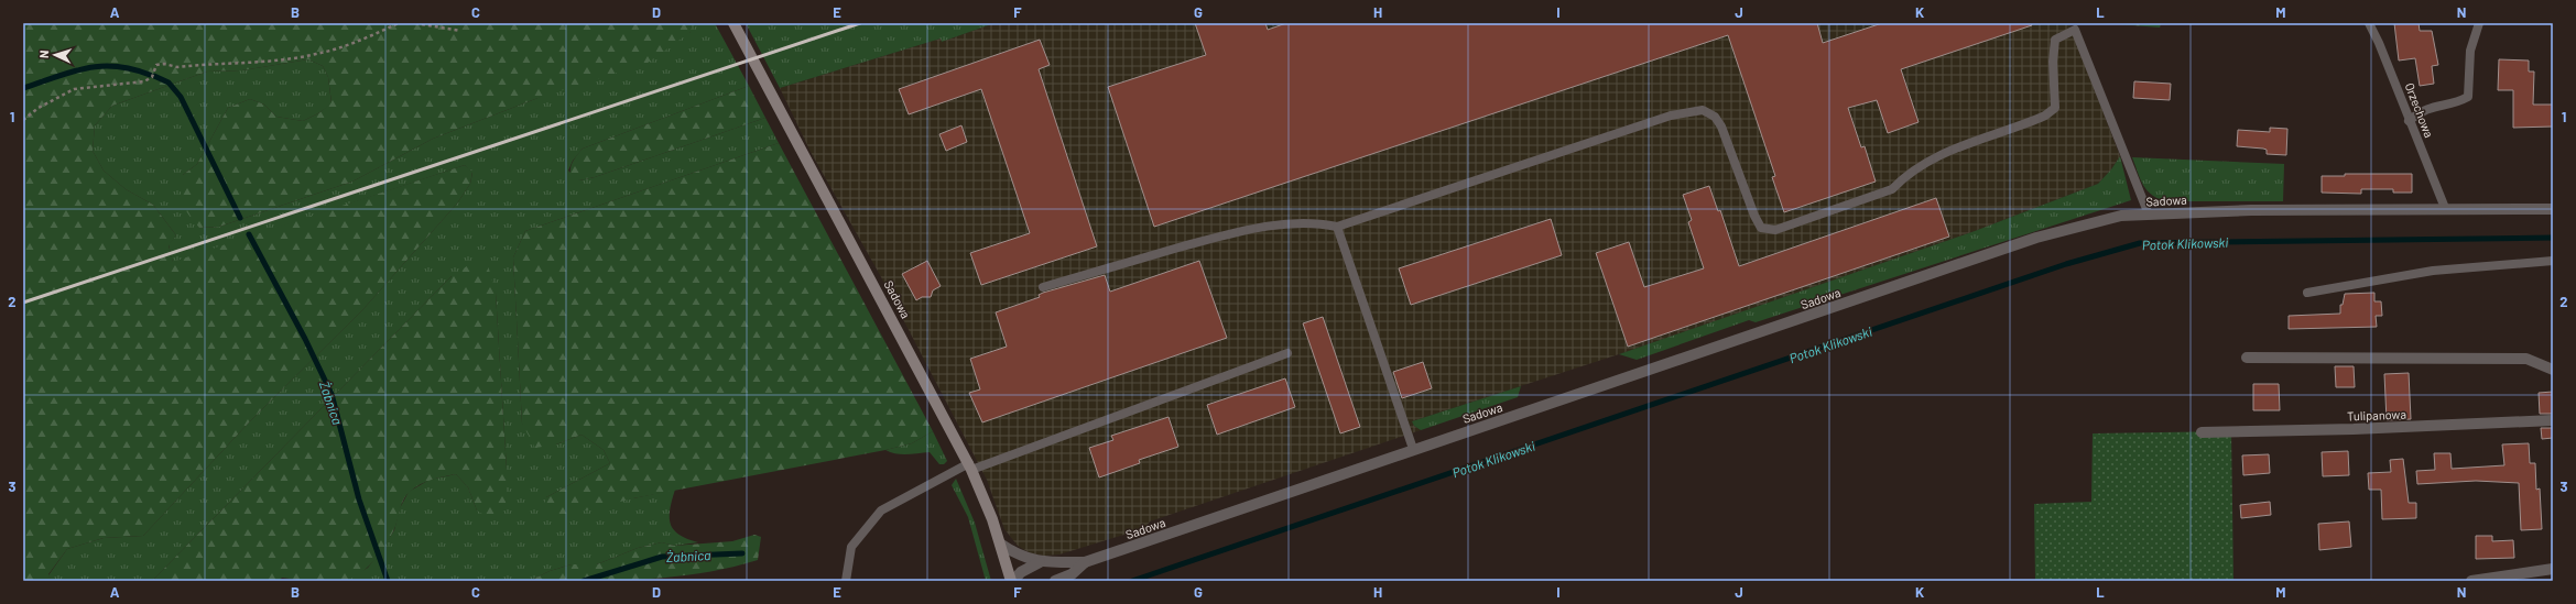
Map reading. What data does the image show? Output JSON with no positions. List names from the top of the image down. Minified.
{"streets":{"main road":["Sadowa"],"street":["Tulipanowa"],"lane":["Orzechowa"]},"crossings":[["Orzechowa","Sadowa"]],"water":["Potok Klikowski","Żabnica"],"north":"left","grid":{"columns":["A","B","C","D","E","F","G","H","I","J","K","L","M","N"],"rows":["1","2","3"]}}
